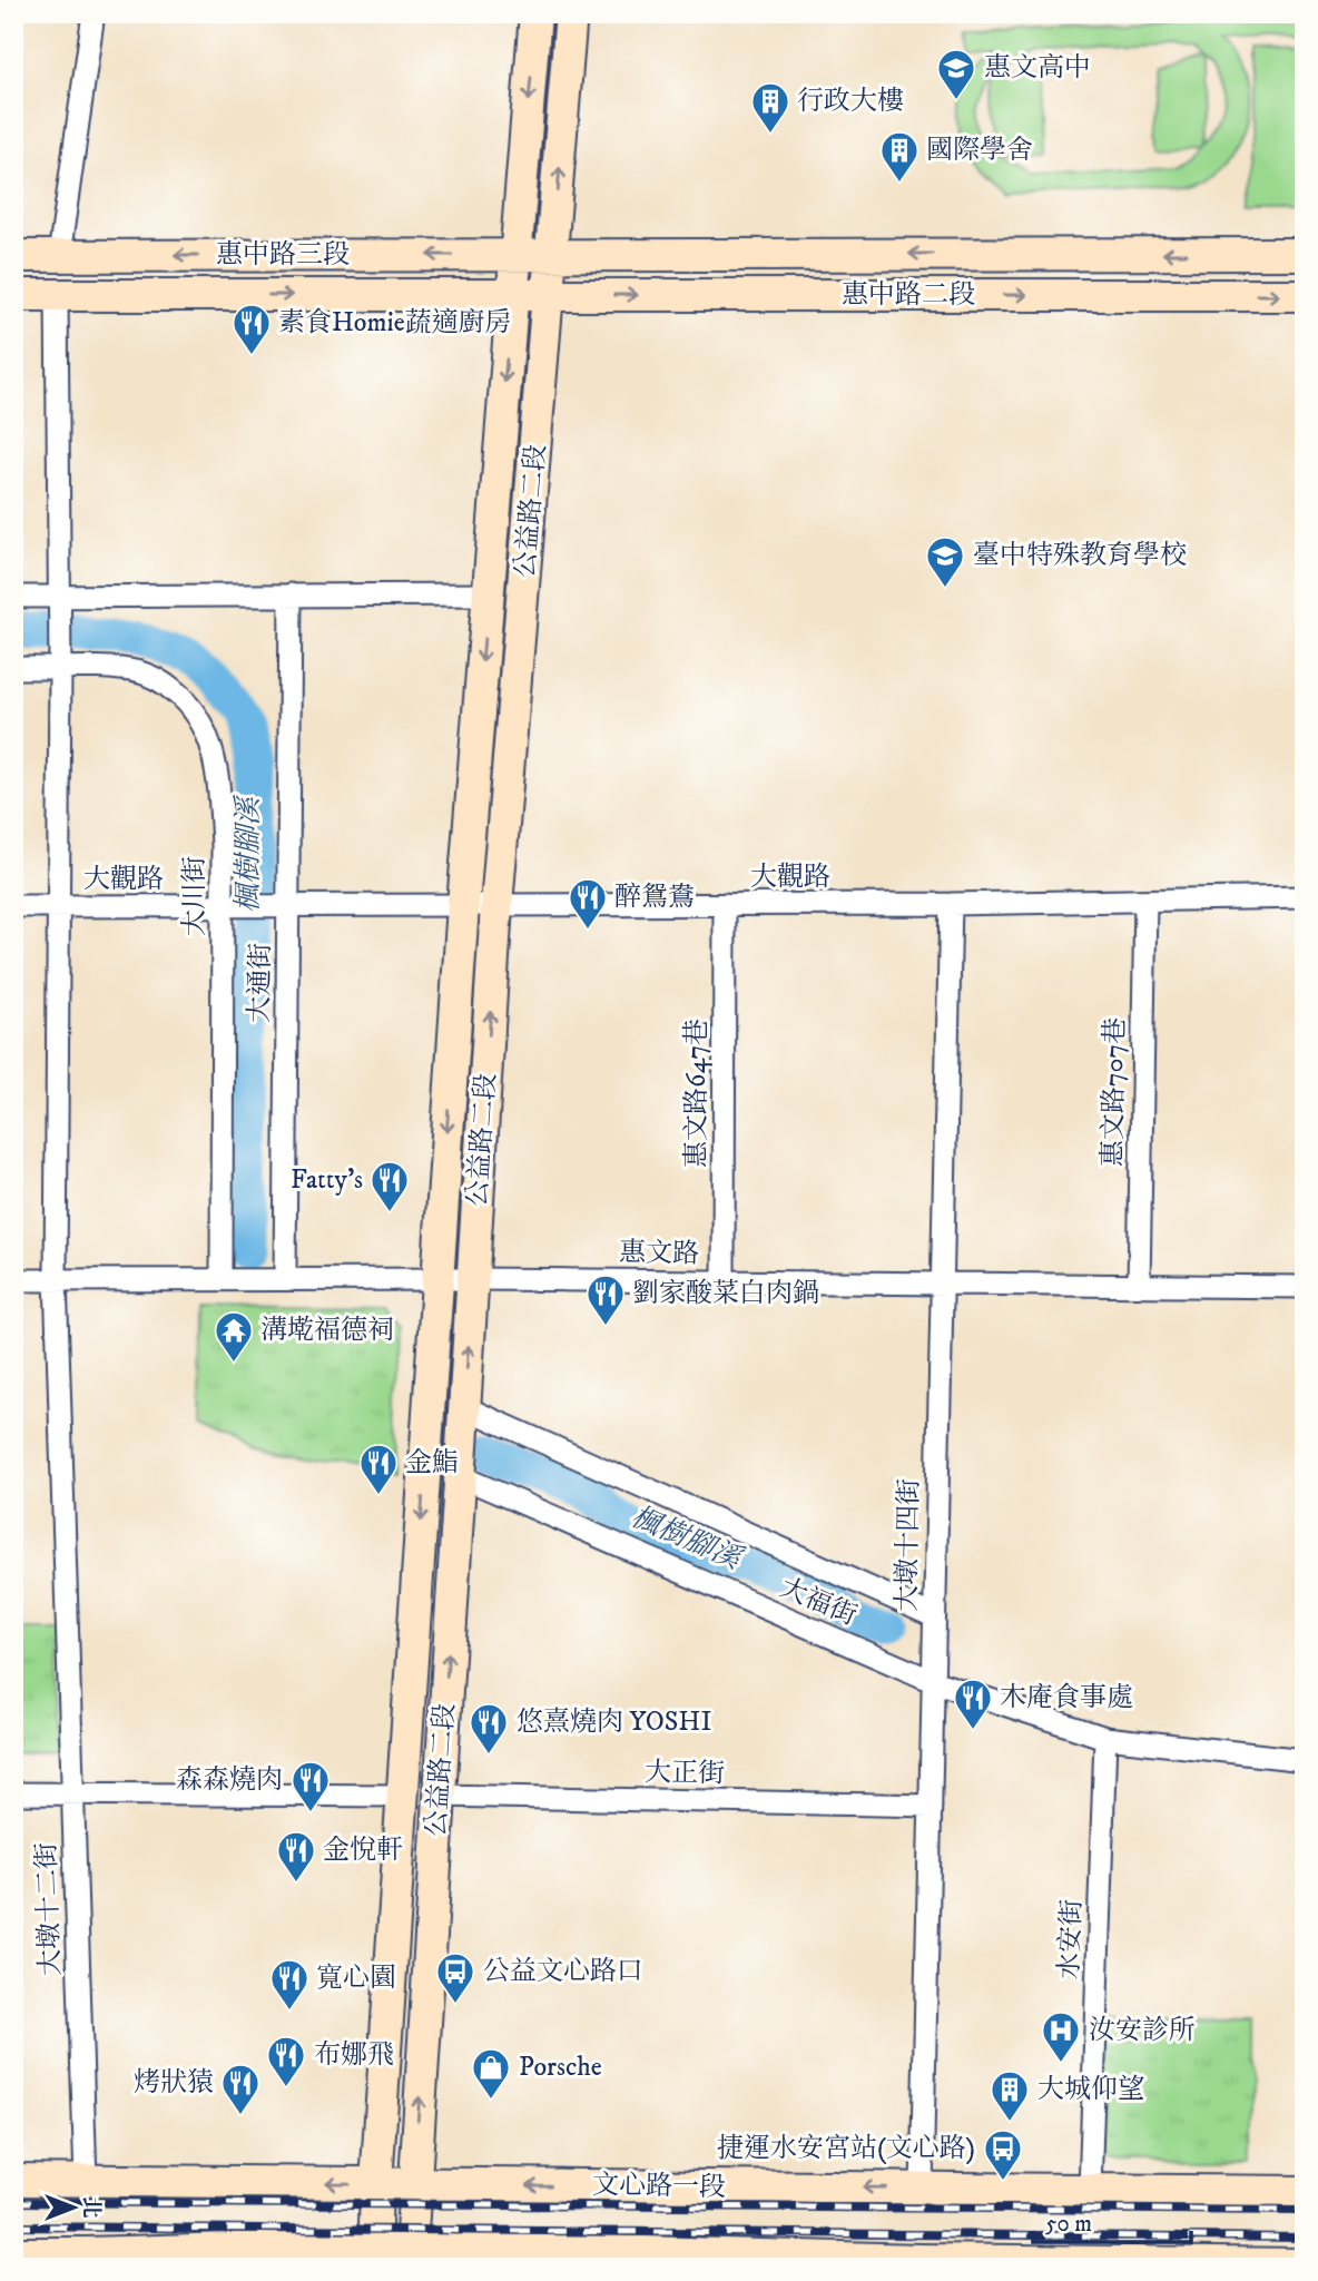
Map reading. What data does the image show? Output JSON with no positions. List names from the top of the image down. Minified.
{"streets":{"main road":["惠中路三段","惠中路二段","公益路二段","文心路一段"],"street":["大觀路","大川街","大通街","惠文路707巷","惠文路647巷","惠文路","大墩十四街","大福街","大正街","大墩十二街","水安街"]},"crossings":[["惠中路三段","惠中路二段"],["惠中路三段","公益路二段"],["惠中路二段","公益路二段"],["公益路二段","大觀路"],["公益路二段","惠文路"],["公益路二段","大福街"],["公益路二段","大正街"],["公益路二段","文心路一段"],["大觀路","大川街"],["大觀路","大通街"],["大觀路","惠文路707巷"],["大觀路","惠文路647巷"],["大觀路","大墩十四街"],["大觀路","大墩十二街"],["大川街","惠文路"],["大川街","大墩十二街"],["大通街","惠文路"],["惠文路707巷","惠文路"],["惠文路647巷","惠文路"],["惠文路","大墩十四街"],["惠文路","大墩十二街"],["大墩十四街","大福街"],["大墩十四街","大正街"],["大墩十四街","文心路一段"],["大福街","水安街"],["大墩十二街","文心路一段"],["水安街","文心路一段"]],"water":["楓樹腳溪"],"places":{"school or university":["惠文高中","臺中特殊教育學校"],"building":["行政大樓","國際學舍","大城仰望"],"restaurant":["素食Homie蔬適廚房","醉鴛鴦","Fatty's","劉家酸菜白肉鍋","金鮨","木庵食事處","悠熹燒肉 YOSHI","森森燒肉","金悅軒","寬心園","布娜飛","烤狀猿"],"temple":["溝墘福德祠"],"bus stop":["公益文心路口","捷運水安宮站(文心路)"],"hospital":["汝安診所"],"shop":["Porsche"]},"scale_bar":"50 m","north":"right"}
